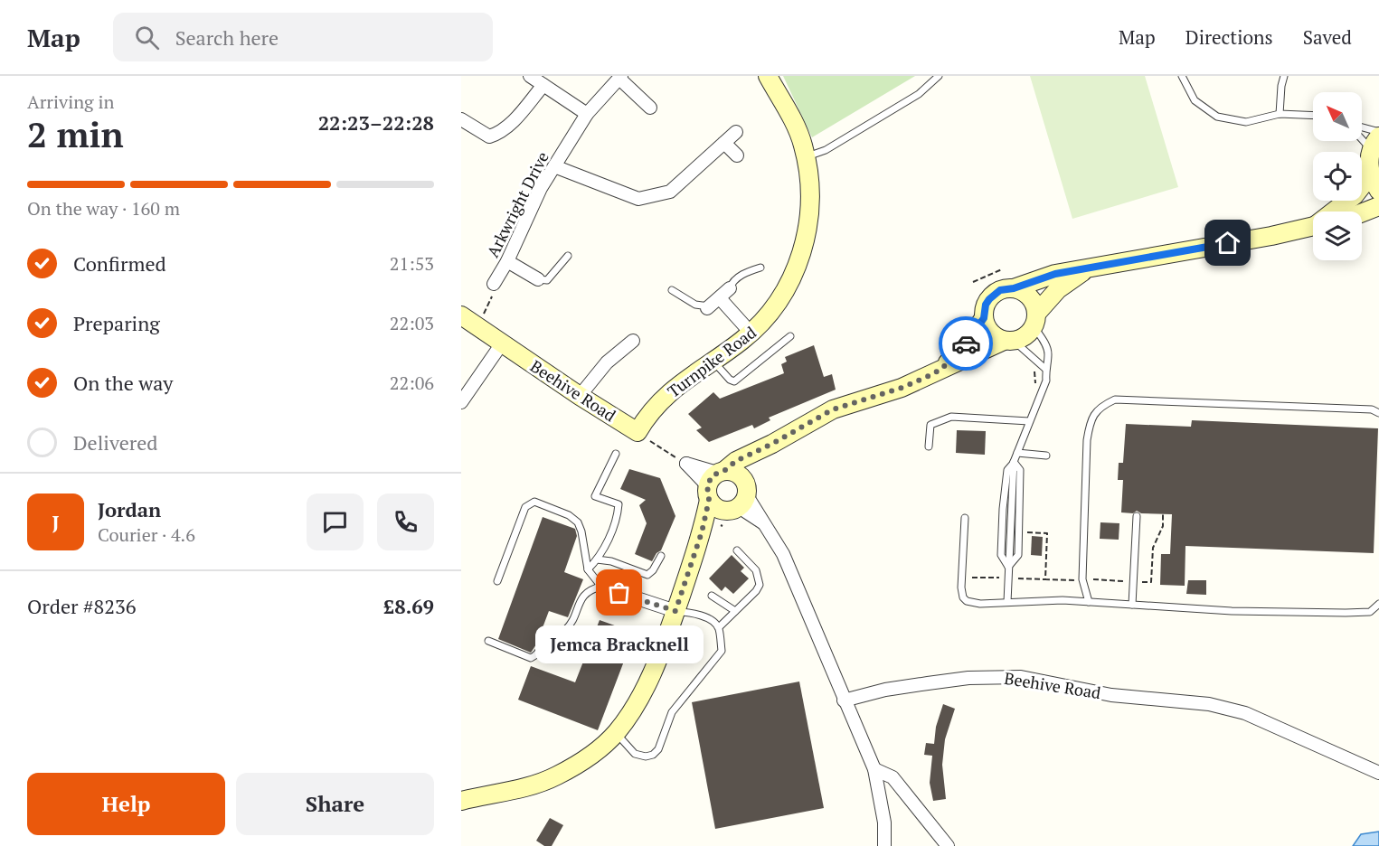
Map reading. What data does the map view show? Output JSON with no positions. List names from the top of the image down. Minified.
{"streets":{"street":["Arkwright Drive","Turnpike Road","Beehive Road"]},"crossings":[["Arkwright Drive","Beehive Road"],["Turnpike Road","Beehive Road"]],"places":["Jemca Bracknell"],"north":"top left","page":{"header":"Map","search":"Search here","nav":["Map","Directions","Saved"],"heading":["2 min","Arriving in","22:23–22:28"],"panel":["Jordan","Courier · 4.6","Order #8236","£8.69"],"bar":"On the way · 160 m","list":[["Confirmed","21:53"],["Preparing","22:03"],["On the way","22:06"],"Delivered"],"round":"J","bubble":"Jemca Bracknell","buttons":["Help","Share"]}}
